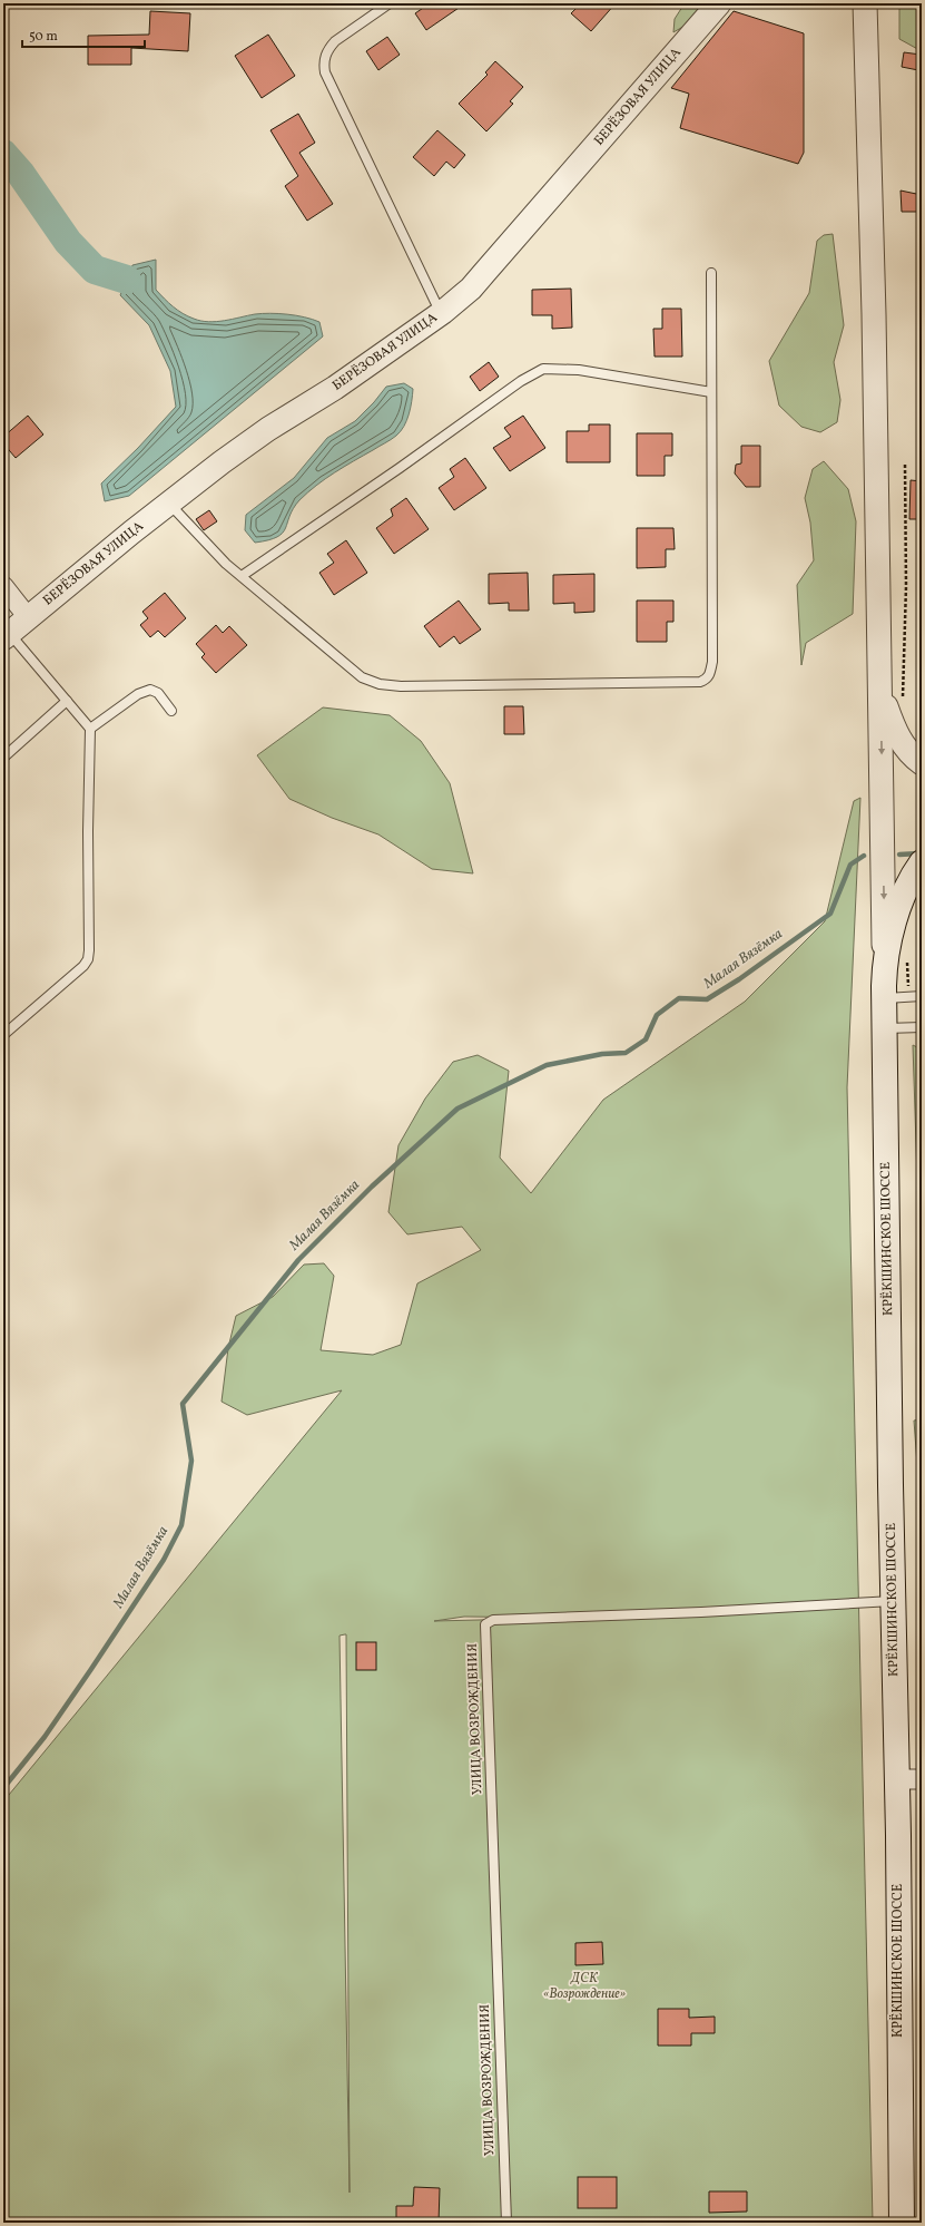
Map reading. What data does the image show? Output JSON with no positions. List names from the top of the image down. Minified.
{"streets":{"main road":["КРЁКШИНСКОЕ ШОССЕ"],"street":["БЕРЁЗОВАЯ УЛИЦА"],"lane":["УЛИЦА ВОЗРОЖДЕНИЯ"]},"crossings":[["КРЁКШИНСКОЕ ШОССЕ","УЛИЦА ВОЗРОЖДЕНИЯ"]],"water":["Малая Вязёмка"],"parks":["ДСК «Возрождение»"],"scale_bar":"50 m"}
